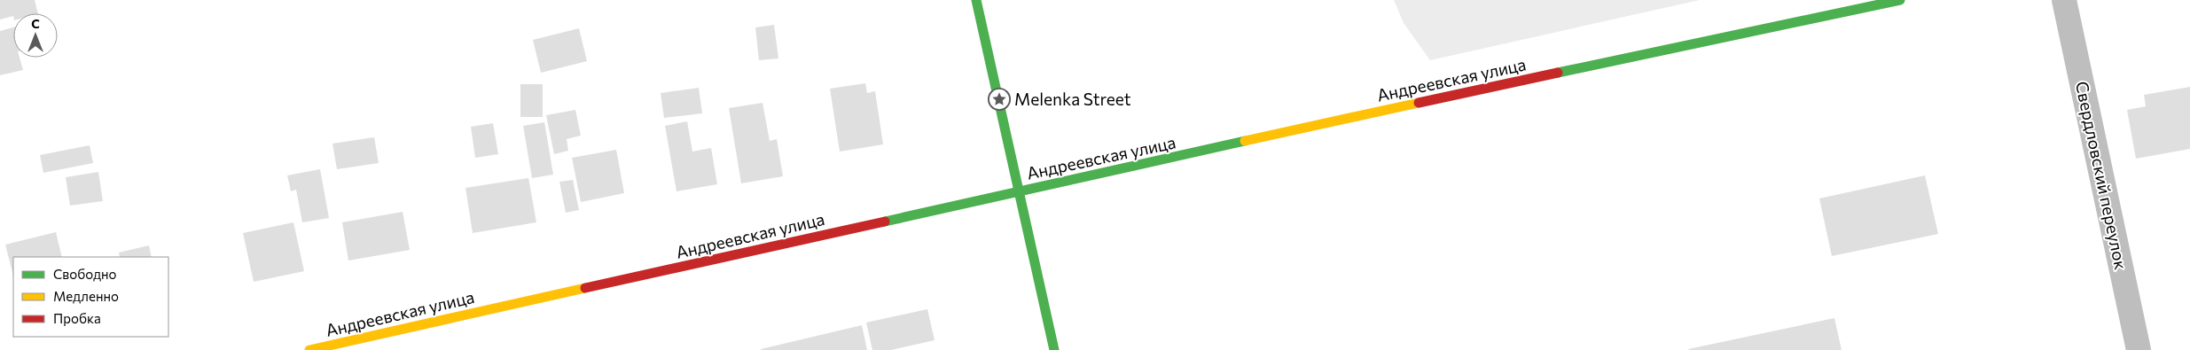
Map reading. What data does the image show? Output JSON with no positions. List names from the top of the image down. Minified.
{"streets":{"street":["Андреевская улица","Свердловский переулок"]},"places":{"place":["Melenka Street"]},"legend":["Свободно","Медленно","Пробка"],"north":"top"}
